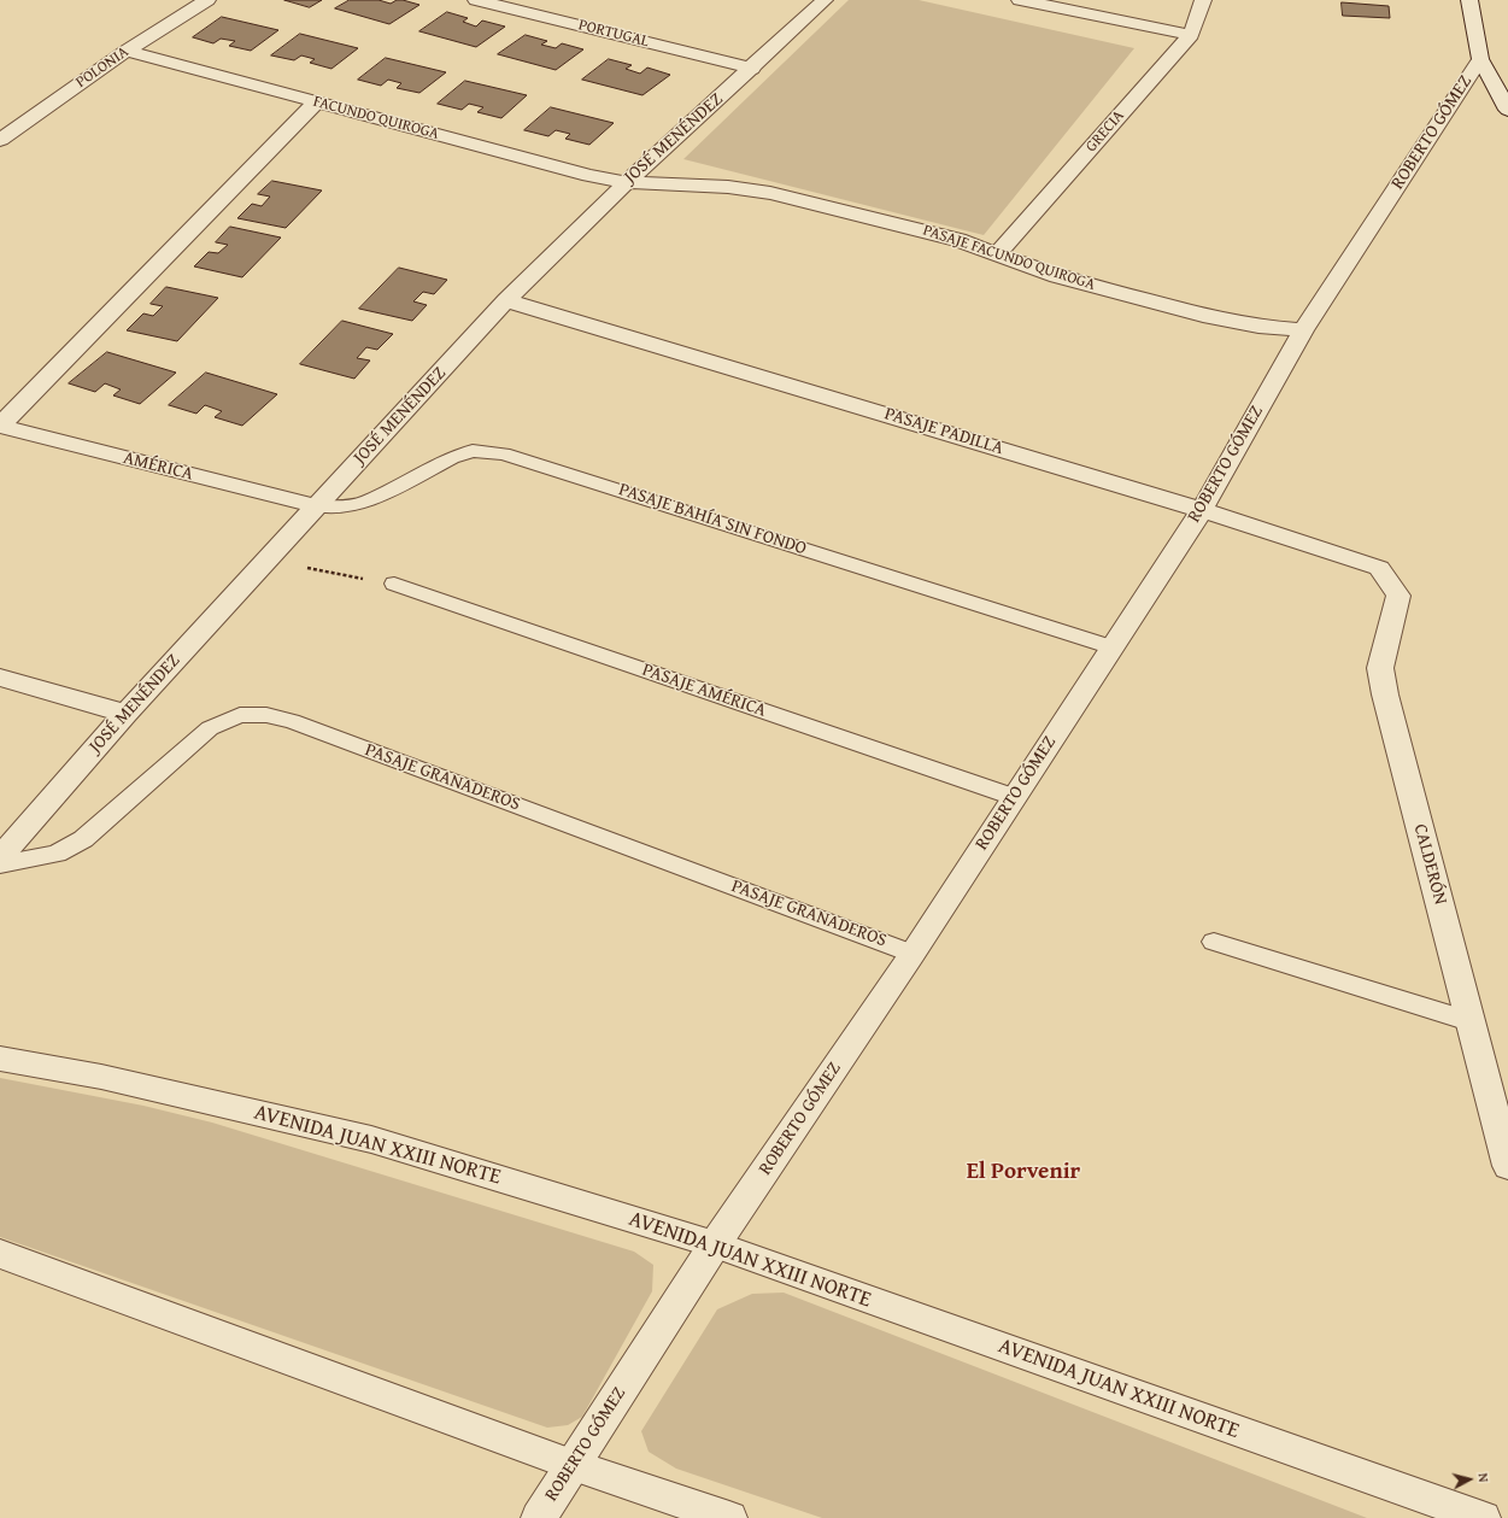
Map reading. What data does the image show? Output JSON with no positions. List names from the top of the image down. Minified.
{"streets":{"street":["PORTUGAL","POLONIA","FACUNDO QUIROGA","GRECIA","ROBERTO GÓMEZ","JOSÉ MENÉNDEZ","PASAJE FACUNDO QUIROGA","PASAJE PADILLA","AMÉRICA","CALDERÓN","AVENIDA JUAN XXIII NORTE"],"lane":["PASAJE BAHÍA SIN FONDO","PASAJE AMÉRICA","PASAJE GRANADEROS"]},"crossings":[["PORTUGAL","JOSÉ MENÉNDEZ"],["POLONIA","FACUNDO QUIROGA"],["FACUNDO QUIROGA","JOSÉ MENÉNDEZ"],["FACUNDO QUIROGA","PASAJE FACUNDO QUIROGA"],["GRECIA","PASAJE FACUNDO QUIROGA"],["ROBERTO GÓMEZ","PASAJE FACUNDO QUIROGA"],["ROBERTO GÓMEZ","PASAJE PADILLA"],["ROBERTO GÓMEZ","PASAJE BAHÍA SIN FONDO"],["ROBERTO GÓMEZ","PASAJE AMÉRICA"],["ROBERTO GÓMEZ","PASAJE GRANADEROS"],["ROBERTO GÓMEZ","AVENIDA JUAN XXIII NORTE"],["JOSÉ MENÉNDEZ","PASAJE FACUNDO QUIROGA"],["JOSÉ MENÉNDEZ","PASAJE PADILLA"],["JOSÉ MENÉNDEZ","AMÉRICA"],["JOSÉ MENÉNDEZ","PASAJE BAHÍA SIN FONDO"],["PASAJE PADILLA","CALDERÓN"],["AMÉRICA","PASAJE BAHÍA SIN FONDO"]],"districts":["El Porvenir"],"north":"right"}
